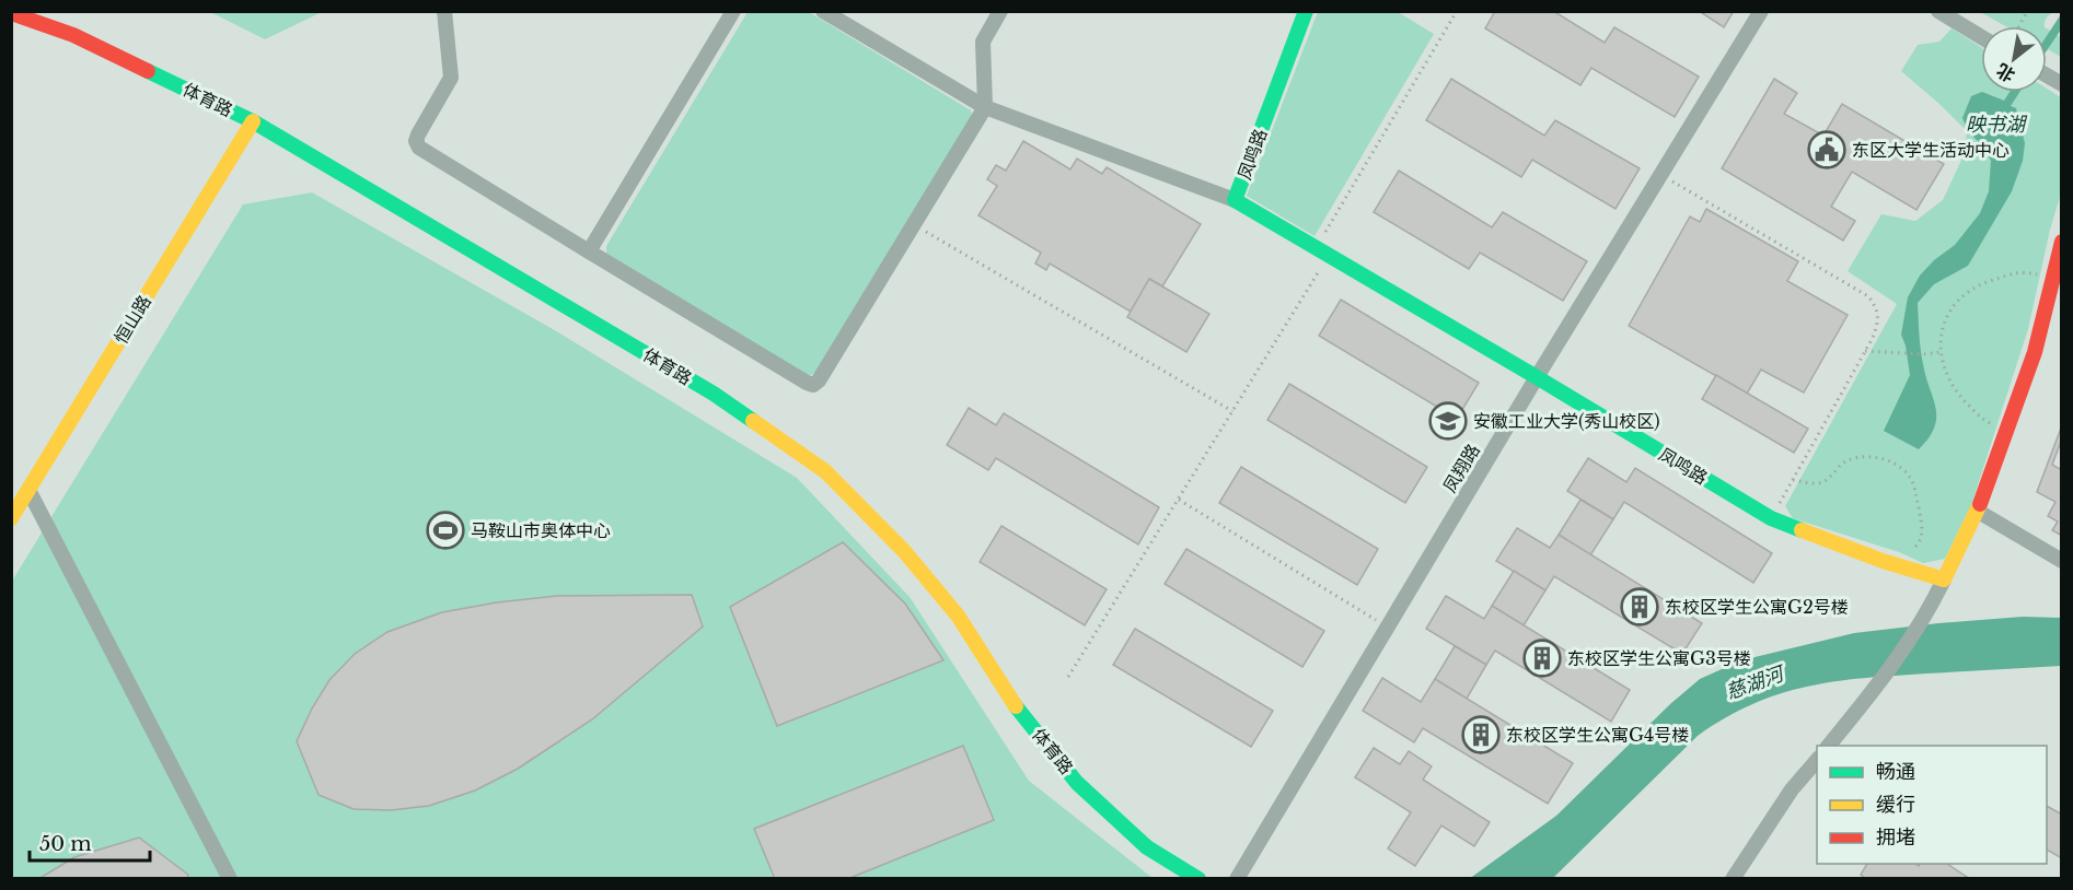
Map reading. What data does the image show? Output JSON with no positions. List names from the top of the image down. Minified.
{"streets":{"street":["体育路","凤鸣路","恒山路","凤翔路"]},"crossings":[["体育路","恒山路"],["凤鸣路","凤翔路"]],"water":["映书湖","慈湖河"],"places":{"public building":["东区大学生活动中心"],"school or university":["安徽工业大学(秀山校区)"],"sports":["马鞍山市奥体中心"],"building":["东校区学生公寓G2号楼","东校区学生公寓G3号楼","东校区学生公寓G4号楼"]},"legend":["畅通","缓行","拥堵"],"scale_bar":"50 m","north":"bottom left"}
